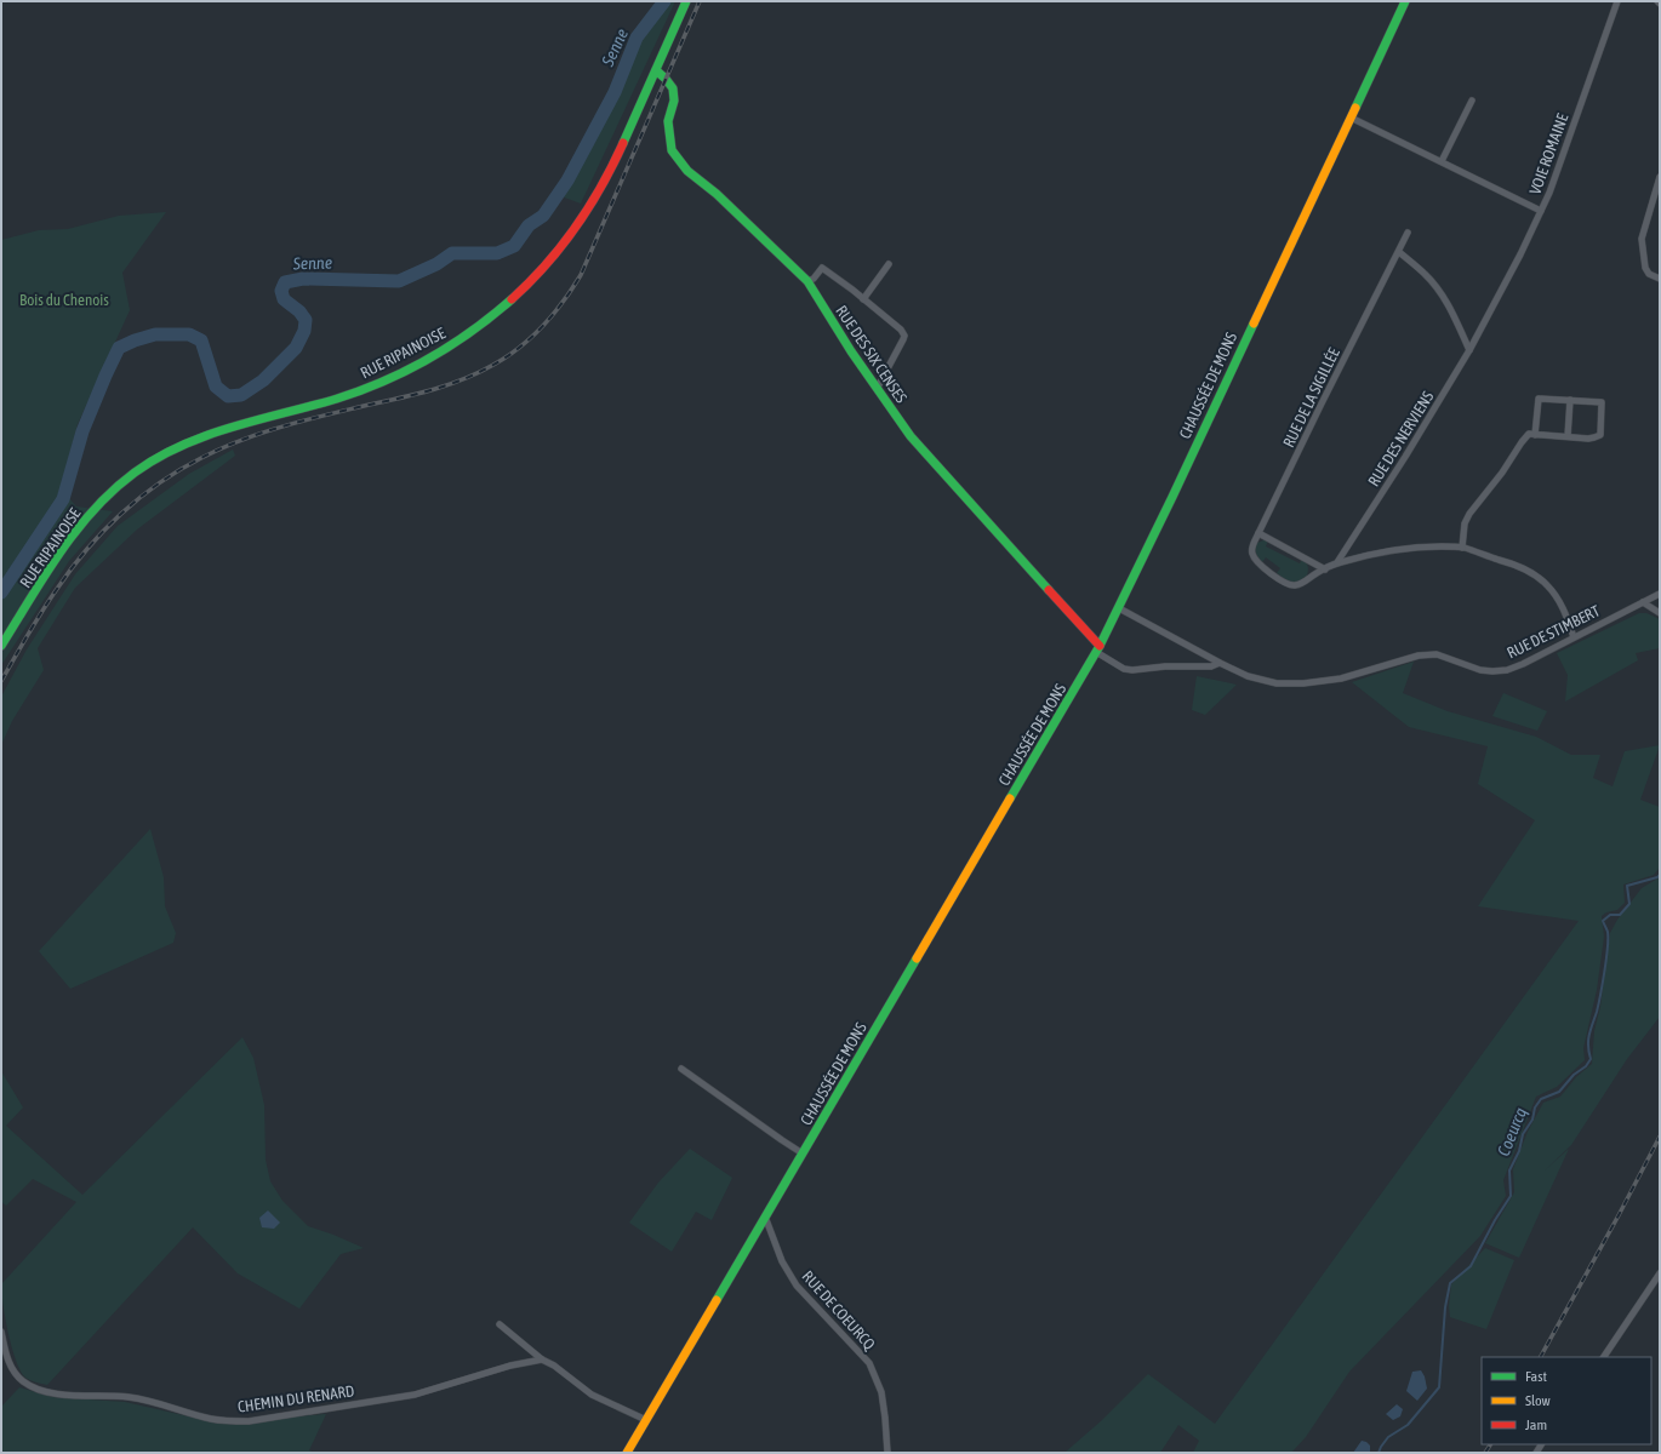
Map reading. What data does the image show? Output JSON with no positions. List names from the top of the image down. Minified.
{"streets":{"street":["VOIE ROMAINE","RUE RIPAINOISE","RUE DES SIX CENSES","CHAUSSÉE DE MONS","RUE DE LA SIGILLÉE","RUE DES NERVIENS","RUE DE STIMBERT","RUE DE COEURCQ","CHEMIN DU RENARD"]},"crossings":[["VOIE ROMAINE","CHAUSSÉE DE MONS"],["VOIE ROMAINE","RUE DES NERVIENS"],["RUE RIPAINOISE","RUE DES SIX CENSES"],["RUE DES SIX CENSES","CHAUSSÉE DE MONS"],["CHAUSSÉE DE MONS","RUE DE STIMBERT"],["CHAUSSÉE DE MONS","RUE DE COEURCQ"]],"water":["Senne","Coeurcq"],"parks":["Bois du Chenois"],"legend":["Fast","Slow","Jam"]}
